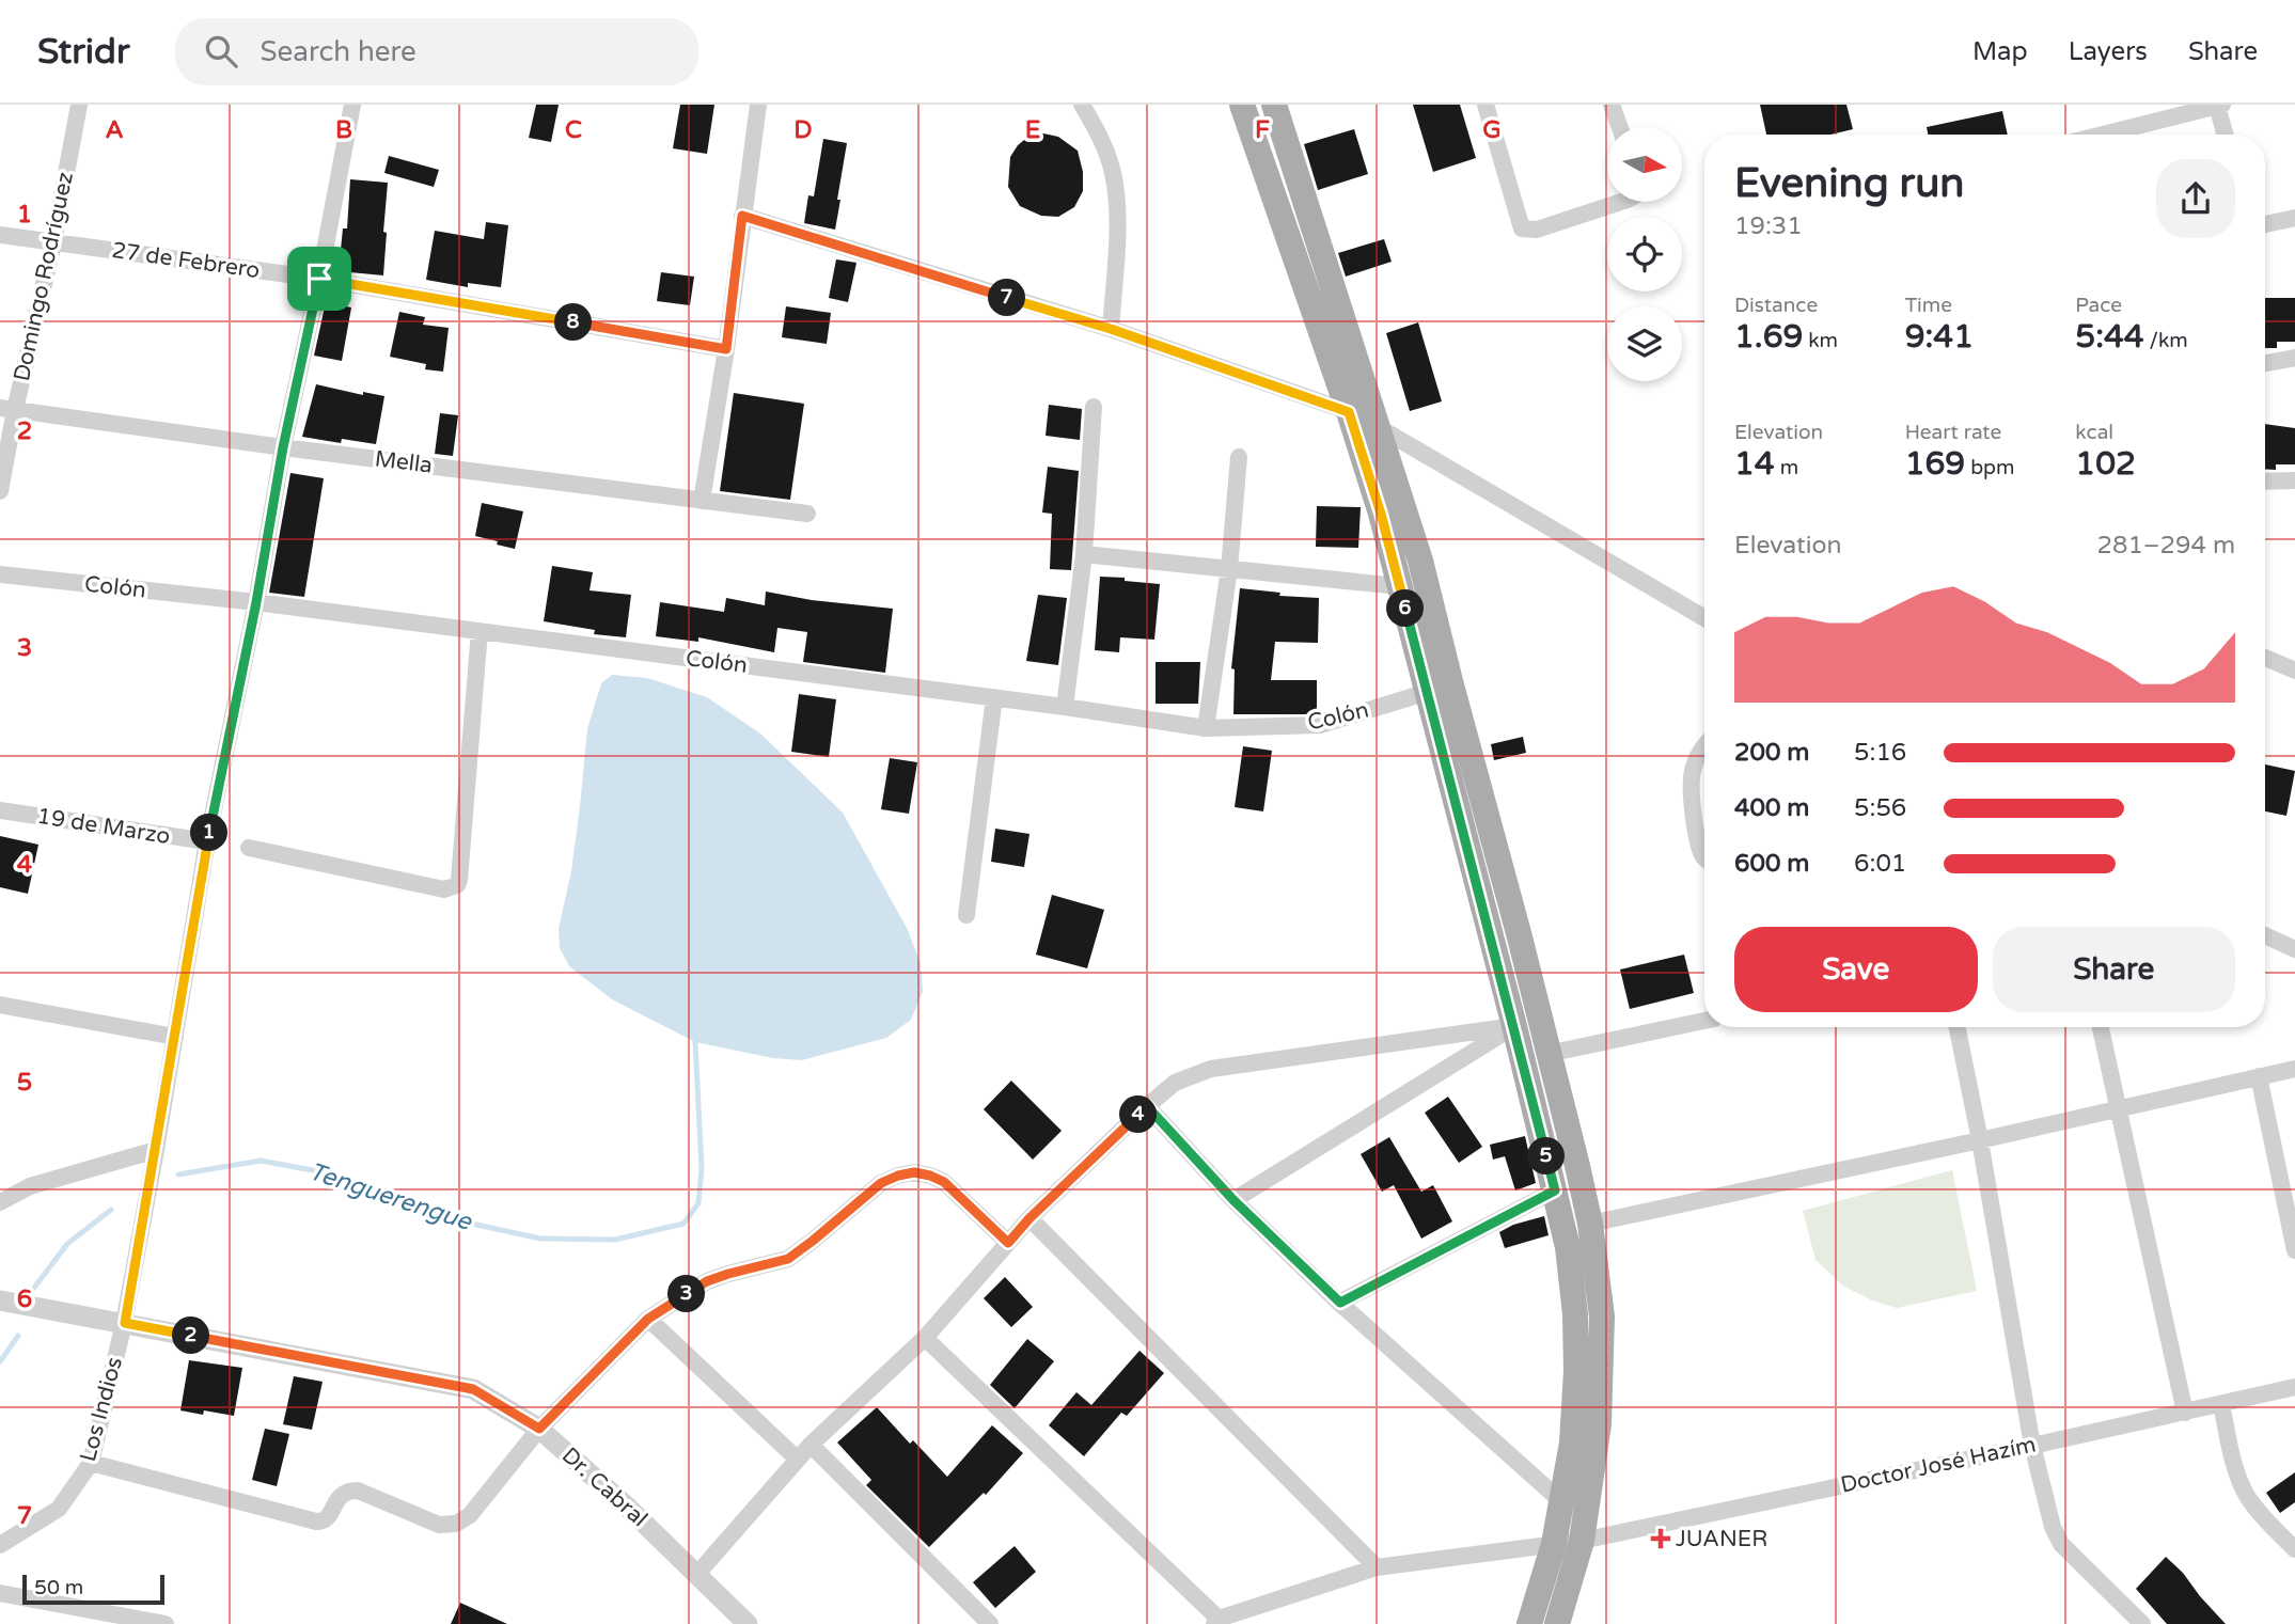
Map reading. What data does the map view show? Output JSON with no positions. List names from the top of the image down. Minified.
{"streets":{"street":["27 de Febrero","Domingo Rodríguez","Mella","Colón","19 de Marzo","Los Indios","Doctor José Hazím","Dr. Cabral"]},"crossings":[["27 de Febrero","Domingo Rodríguez"],["27 de Febrero","Los Indios"],["Domingo Rodríguez","Mella"],["Mella","Los Indios"],["Colón","Los Indios"],["19 de Marzo","Los Indios"],["Los Indios","Dr. Cabral"]],"water":["Tenguerengue"],"places":{"health":["JUANER"]},"scale_bar":"50 m","north":"right","page":{"header":"Stridr","search":"Search here","nav":["Map","Layers","Share"],"heading":["Evening run","19:31"],"stats":[["Distance","1.69 km"],["Time","9:41"],["Pace","5:44 /km"],["Elevation","14 m"],["Heart rate","169 bpm"],["kcal","102"]],"pins":["7","8","6","1","4","5","3","2"],"chart":["Elevation","281–294 m"],"list":[{"name":"200 m","note":"5:16"},{"name":"400 m","note":"5:56"},{"name":"600 m","note":"6:01"}],"buttons":["Save","Share"],"scale":"50 m"},"grid":{"columns":["A","B","C","D","E","F","G"],"rows":["1","2","3","4","5","6","7"]}}
